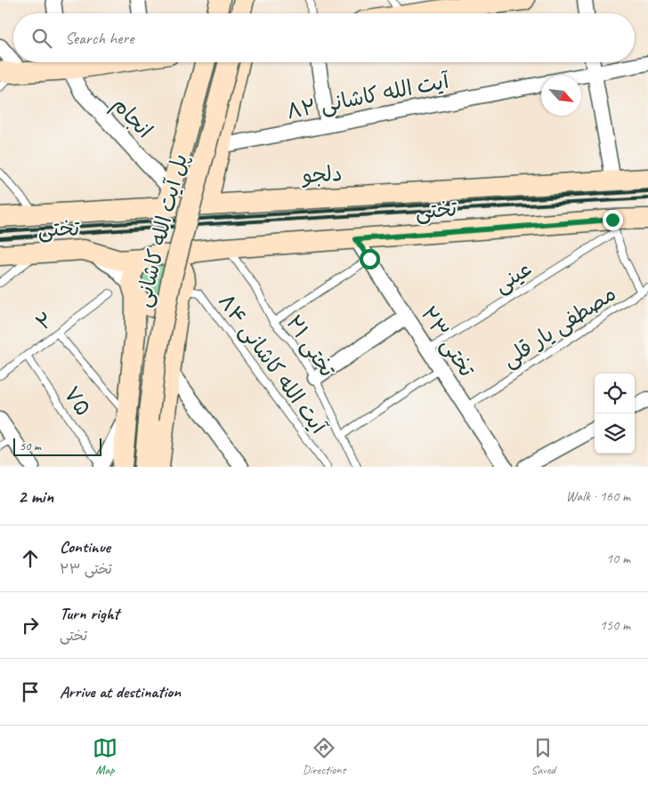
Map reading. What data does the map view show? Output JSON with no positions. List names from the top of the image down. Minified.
{"streets":{"main road":["دلجو","تختی","پل آیت الله کاشانی"],"street":["آیت الله کاشانی ۸۲","انجام","تختی ۲۳"],"lane":["عینی","۲","مصطفی یار قلی","تختی ۲۱","آیت الله کاشانی ۸۴","۷۵"]},"crossings":[["انجام","دلجو"],["تختی","عینی"],["تختی","تختی ۲۳"],["تختی","تختی ۲۱"],["تختی","آیت الله کاشانی ۸۴"],["عینی","تختی ۲۳"],["۲","۷۵"],["مصطفی یار قلی","تختی ۲۳"]],"scale_bar":"50 m","north":"bottom right","page":{"search":"Search here","scale":"50 m","heading":["2 min","Walk · 160 m"],"list":[["Continue","تختی ۲۳","10 m"],["Turn right","تختی","150 m"],"Arrive at destination"],"nav":["Map","Directions","Saved"]}}
